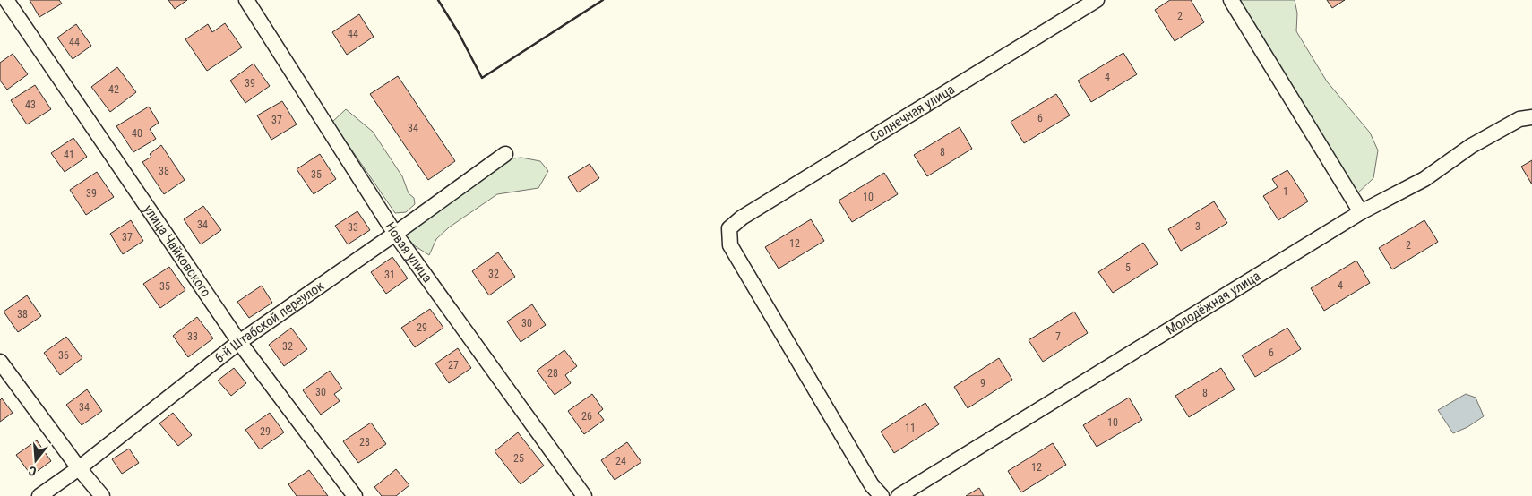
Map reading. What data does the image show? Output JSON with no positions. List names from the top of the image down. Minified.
{"streets":{"street":["Солнечная улица","улица Чайковского","Новая улица","Молодёжная улица","6-й Штабской переулок"]},"crossings":[["улица Чайковского","6-й Штабской переулок"],["Новая улица","6-й Штабской переулок"]],"house_numbers":["2","44","44","4","39","42","43","6","37","34","40","8","41","38","35","1","39","10","34","3","33","37","12","2","5","32","31","4","35","38","30","29","33","7","32","6","36","27","28","9","30","8","34","26","10","11","29","28","25","24","12"],"north":"bottom"}
